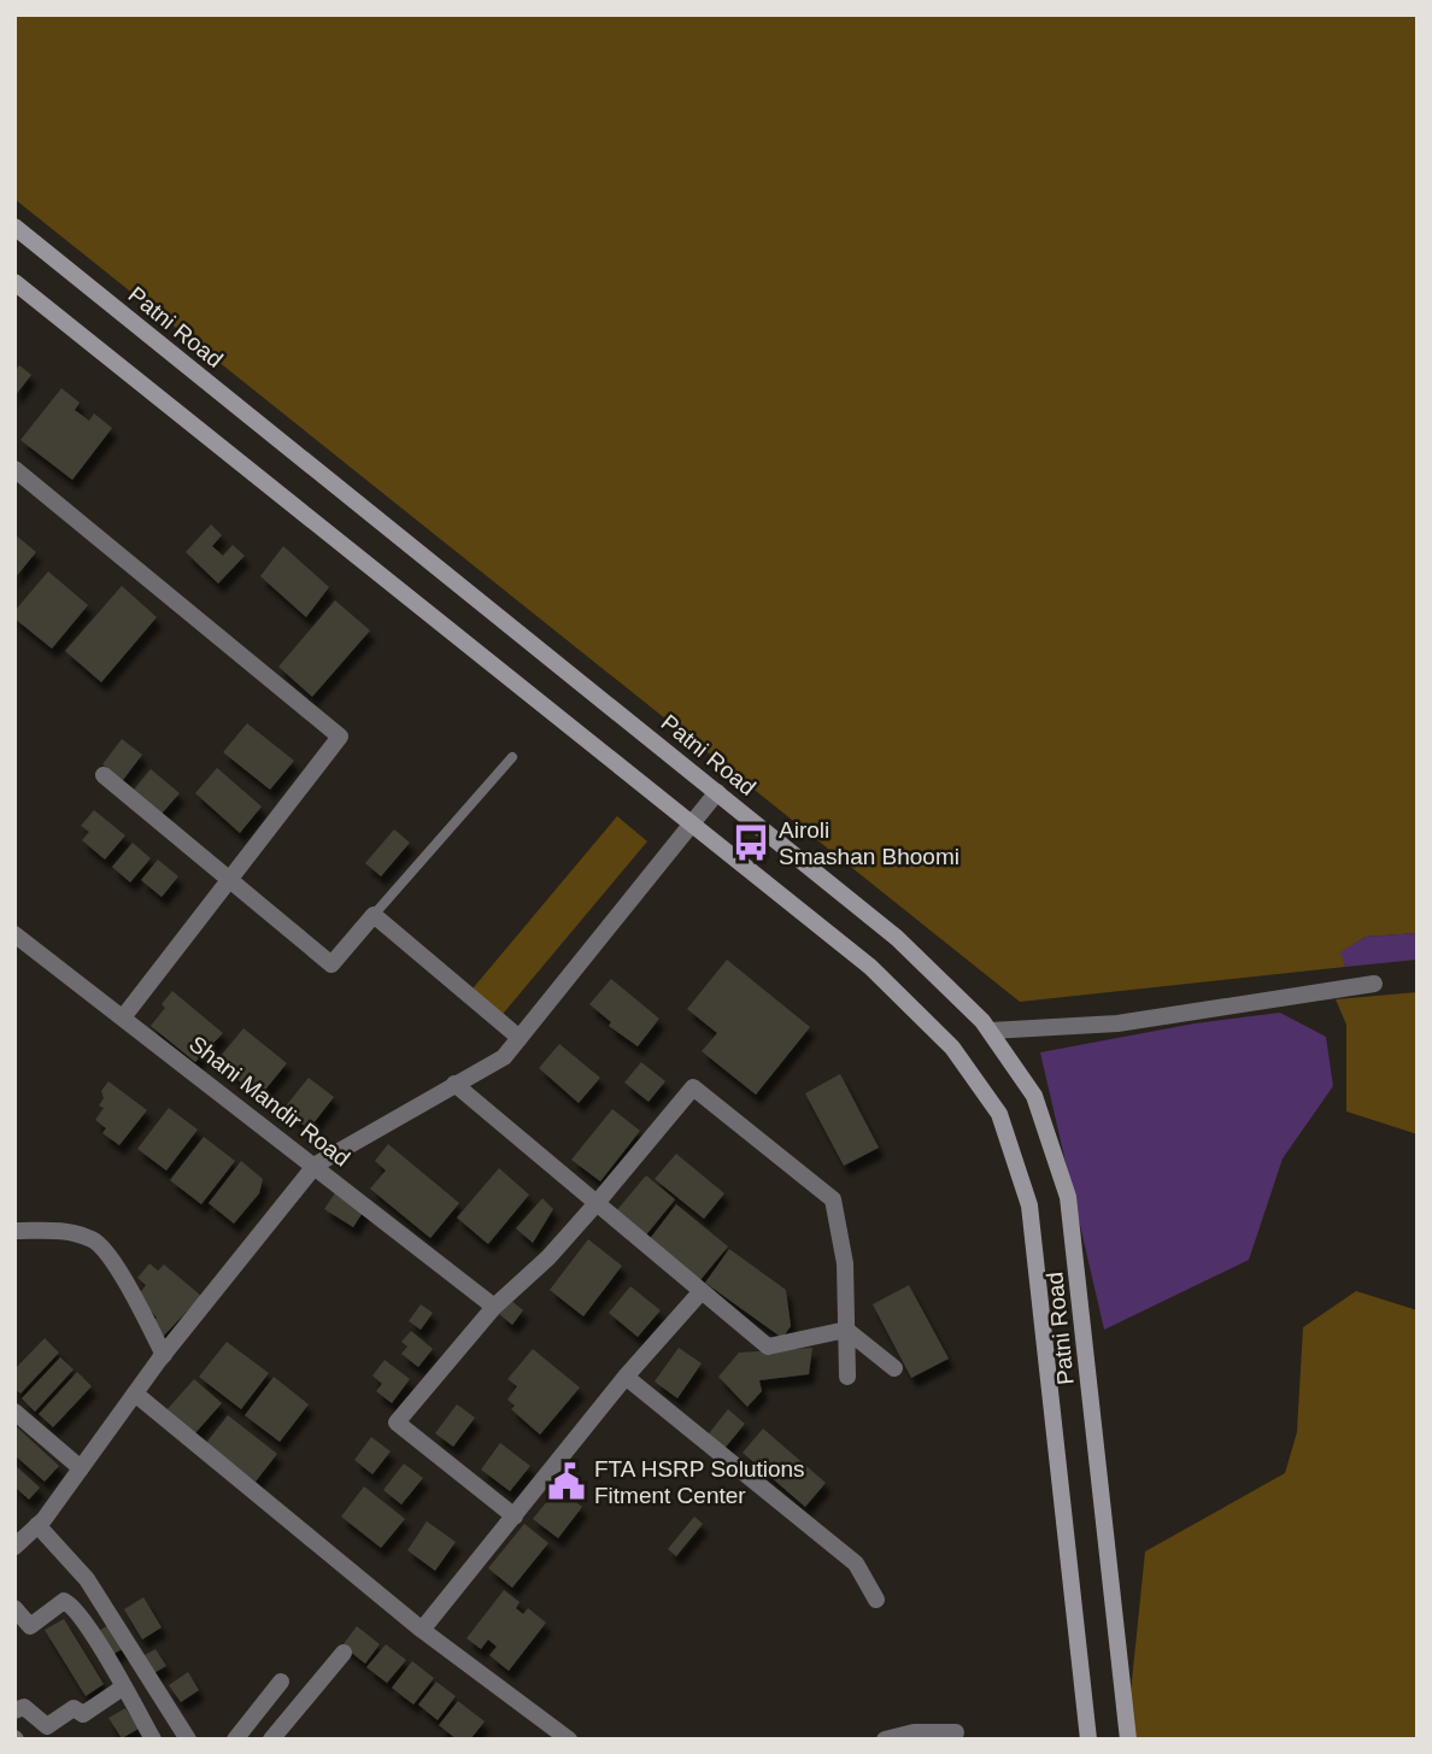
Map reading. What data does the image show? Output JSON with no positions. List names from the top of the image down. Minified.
{"streets":{"main road":["Patni Road"],"street":["Shani Mandir Road"]},"places":{"bus stop":["Airoli Smashan Bhoomi"],"public building":["FTA HSRP Solutions Fitment Center"]}}
